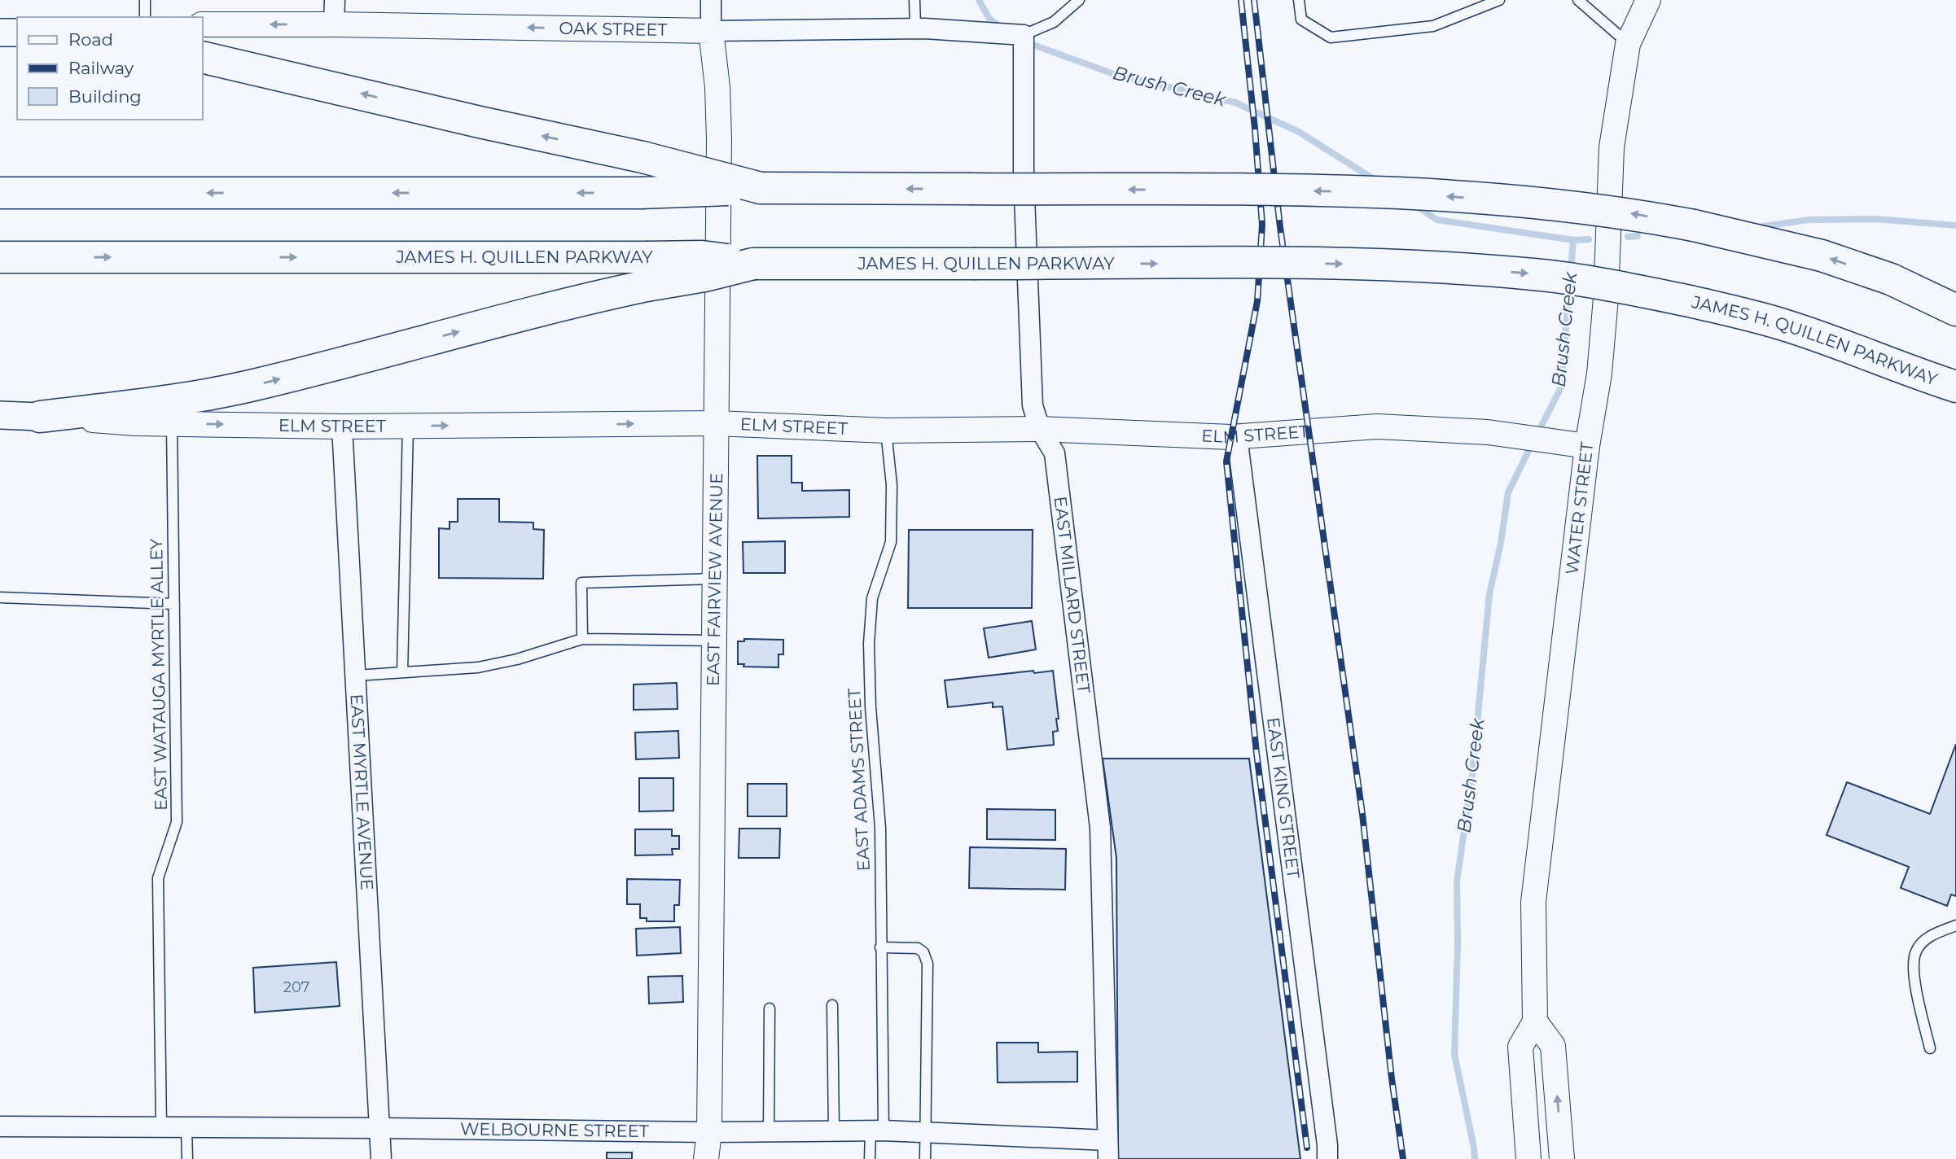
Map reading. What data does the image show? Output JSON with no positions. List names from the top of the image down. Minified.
{"streets":{"highway":["JAMES H. QUILLEN PARKWAY"],"main road":["ELM STREET"],"street":["OAK STREET","WATER STREET","EAST FAIRVIEW AVENUE","EAST MILLARD STREET","EAST MYRTLE AVENUE","EAST KING STREET","WELBOURNE STREET"],"lane":["EAST WATAUGA MYRTLE ALLEY","EAST ADAMS STREET"]},"crossings":[["OAK STREET","EAST FAIRVIEW AVENUE"],["OAK STREET","EAST MILLARD STREET"],["ELM STREET","WATER STREET"],["ELM STREET","EAST FAIRVIEW AVENUE"],["ELM STREET","EAST MILLARD STREET"],["ELM STREET","EAST WATAUGA MYRTLE ALLEY"],["ELM STREET","EAST ADAMS STREET"],["ELM STREET","EAST MYRTLE AVENUE"],["ELM STREET","EAST KING STREET"],["EAST FAIRVIEW AVENUE","WELBOURNE STREET"],["EAST MILLARD STREET","WELBOURNE STREET"],["EAST WATAUGA MYRTLE ALLEY","WELBOURNE STREET"],["EAST ADAMS STREET","WELBOURNE STREET"],["EAST MYRTLE AVENUE","WELBOURNE STREET"]],"one_way":["OAK STREET"],"water":["Brush Creek"],"house_numbers":["207"],"legend":["Road","Railway","Building"]}
